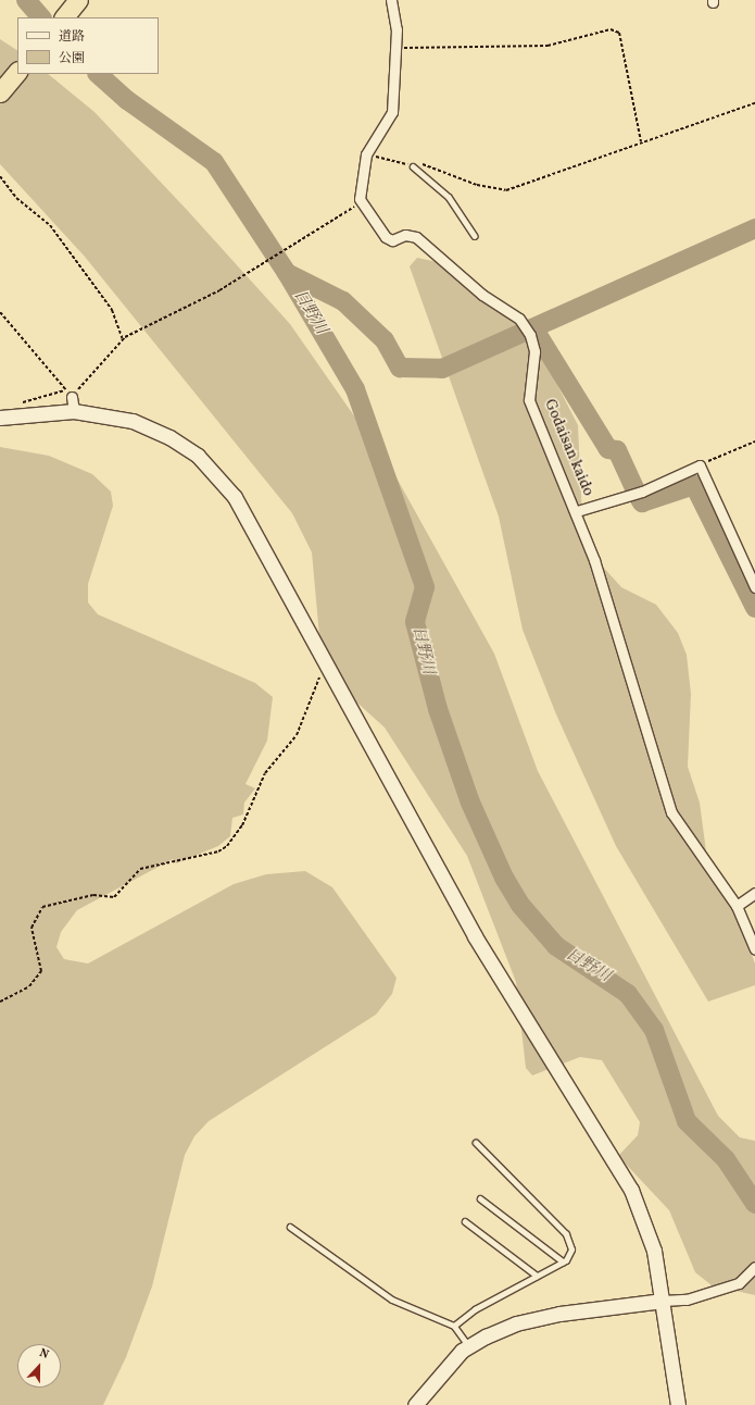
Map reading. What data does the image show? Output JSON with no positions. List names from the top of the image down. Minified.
{"streets":{"street":["Godaisan kaido"]},"water":["日野川"],"legend":["道路","公園"],"north":"top"}
